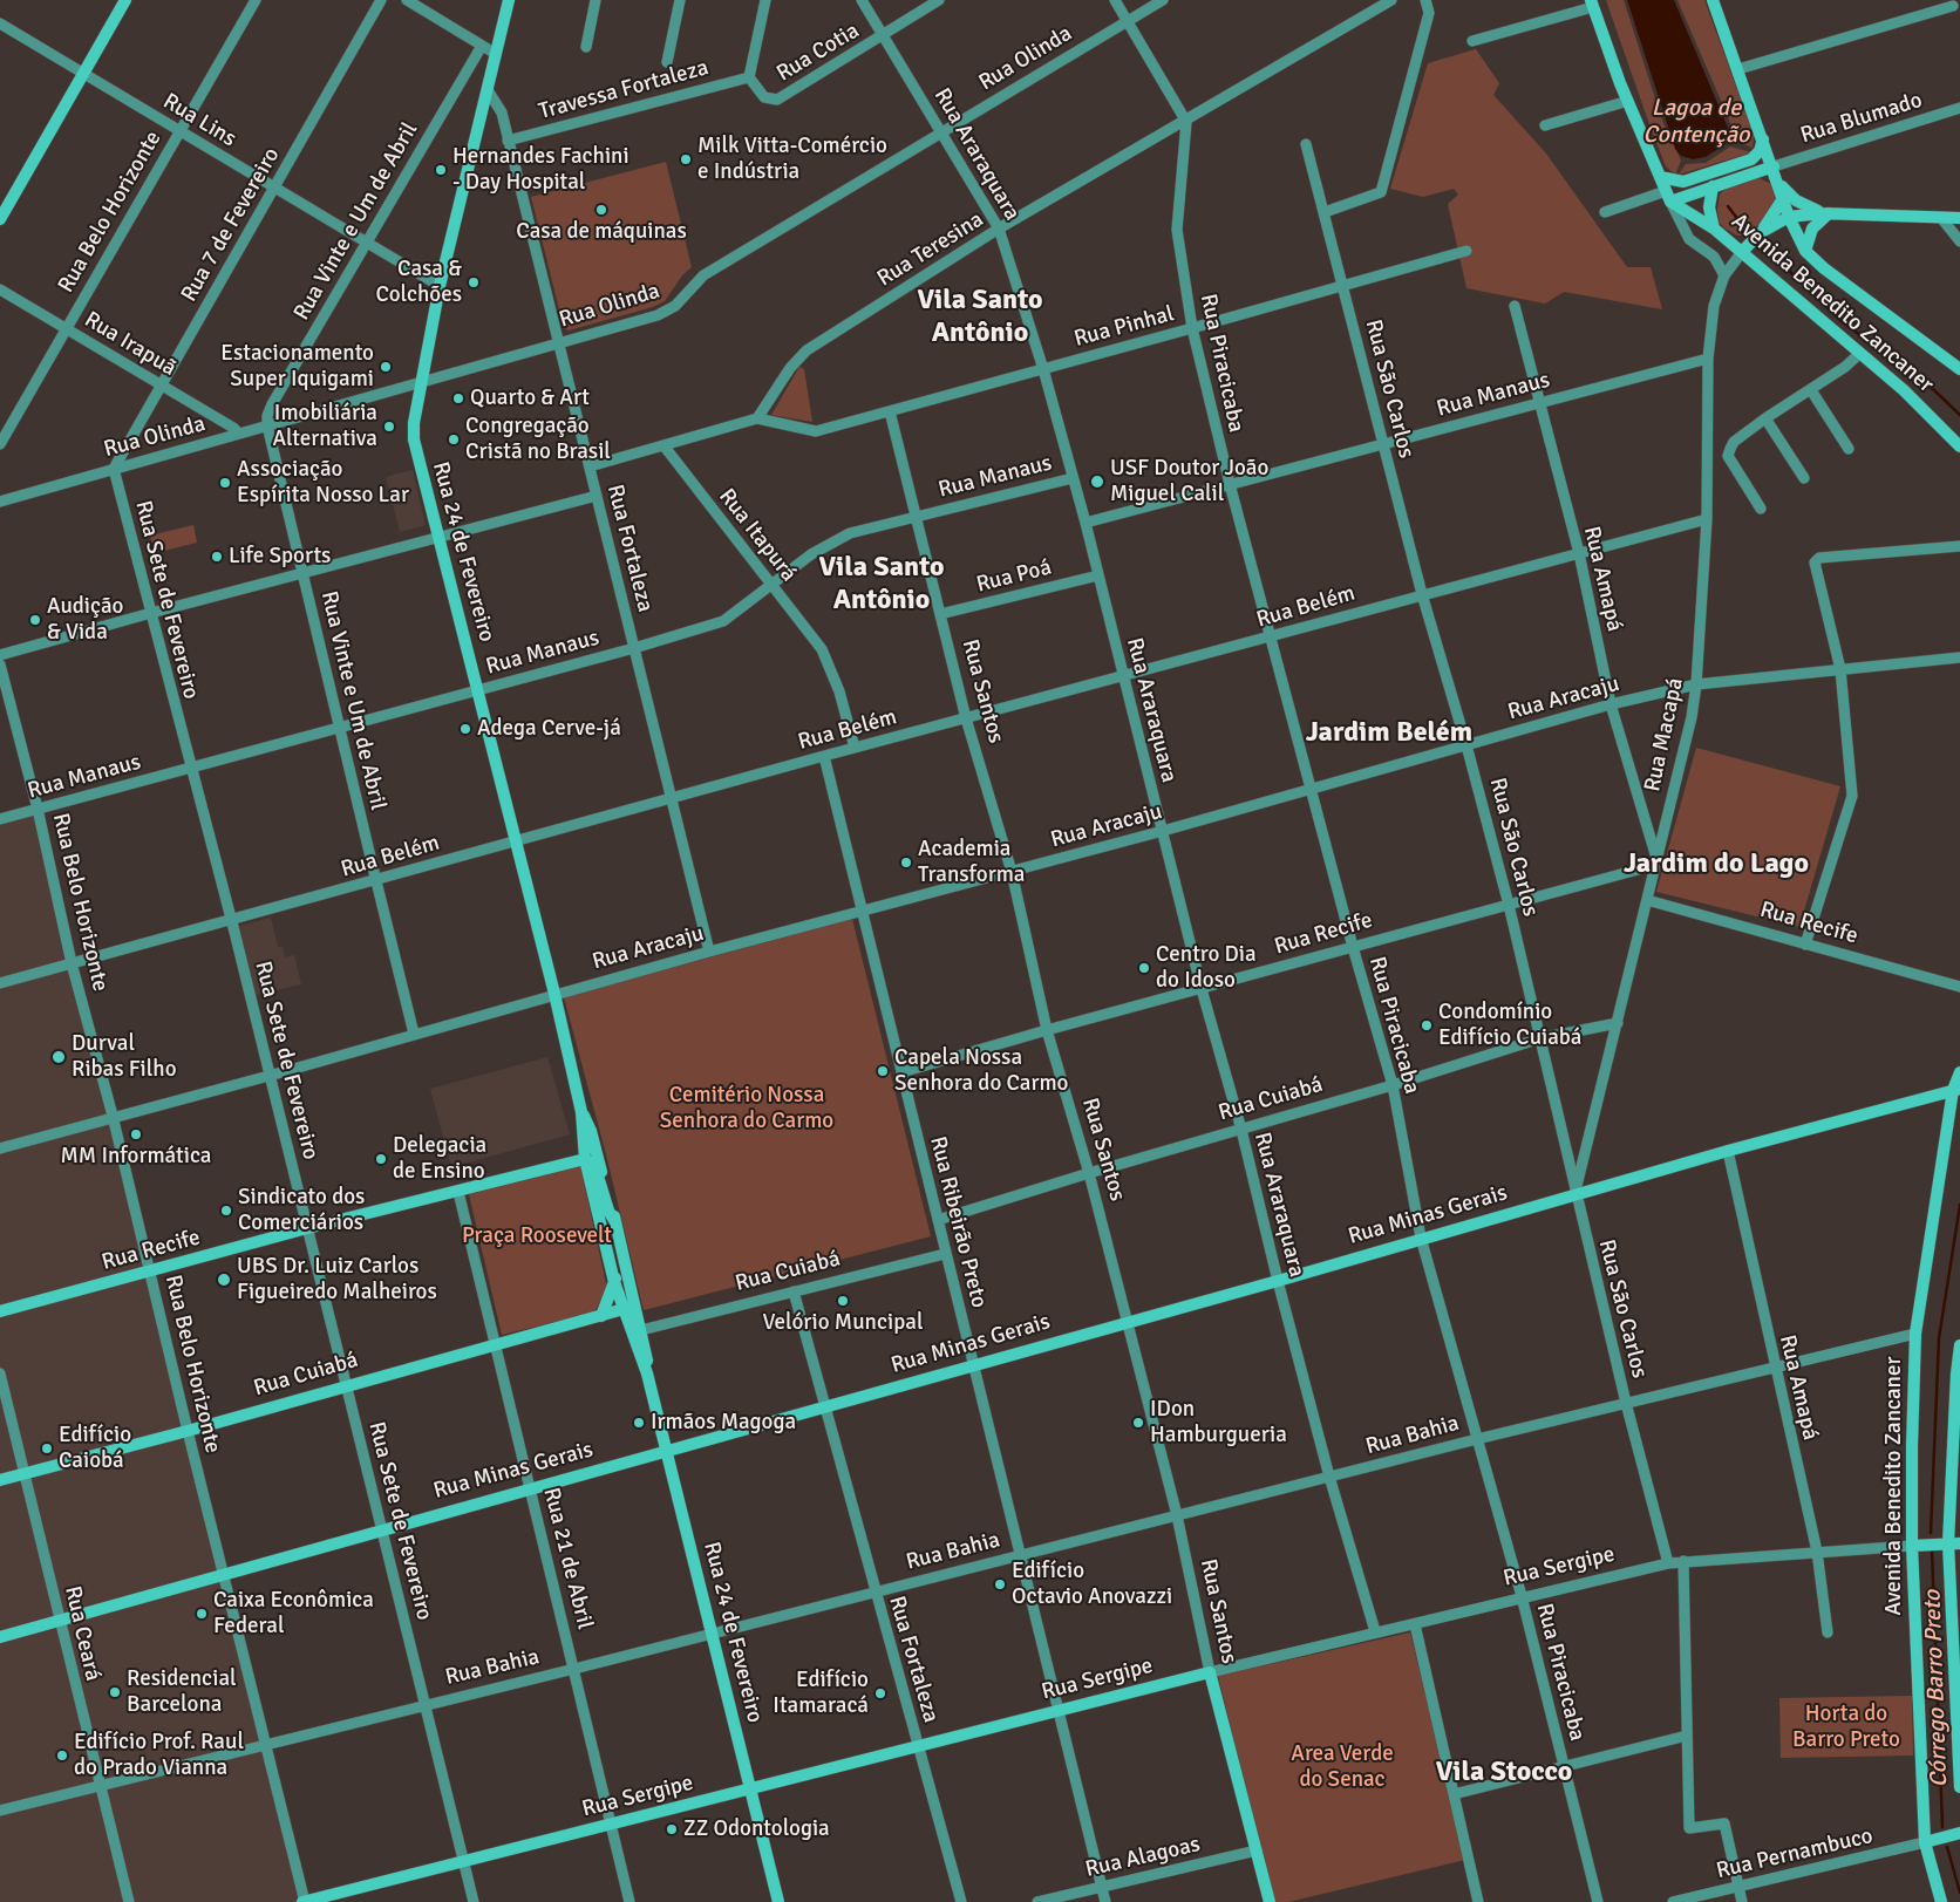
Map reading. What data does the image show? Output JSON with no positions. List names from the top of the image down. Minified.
{"streets":{"main road":["Avenida Benedito Zancaner","Rua 24 de Fevereiro","Rua Santos","Rua Recife","Rua Cuiabá","Rua Minas Gerais","Rua Sergipe"],"street":["Rua Cotia","Rua Olinda","Travessa Fortaleza","Rua Blumado","Rua Lins","Rua Araraquara","Rua Belo Horizonte","Rua Vinte e Um de Abril","Rua 7 de Fevereiro","Rua Teresina","Rua Pinhal","Rua Irapuã","Rua Piracicaba","Rua São Carlos","Rua Manaus","Rua Itapurá","Rua Fortaleza","Rua Poá","Rua Amapá","Rua Sete de Fevereiro","Rua Belém","Rua Aracaju","Rua Macapá","Rua Ribeirão Preto","Rua Bahia","Rua 21 de Abril","Rua Ceará","Rua Pernambuco","Rua Alagoas"]},"crossings":[["Rua Cotia","Travessa Fortaleza"],["Rua Cotia","Rua Araraquara"],["Rua Olinda","Rua Araraquara"],["Rua Olinda","Rua Vinte e Um de Abril"],["Rua Olinda","Rua 7 de Fevereiro"],["Rua Olinda","Rua Irapuã"],["Rua Olinda","Rua Fortaleza"],["Rua Olinda","Rua 24 de Fevereiro"],["Rua Olinda","Rua Sete de Fevereiro"],["Travessa Fortaleza","Rua Fortaleza"],["Rua Blumado","Avenida Benedito Zancaner"],["Rua Lins","Rua Belo Horizonte"],["Rua Lins","Rua Vinte e Um de Abril"],["Rua Lins","Rua 7 de Fevereiro"],["Rua Lins","Rua 24 de Fevereiro"],["Rua Araraquara","Rua Teresina"],["Rua Araraquara","Rua Pinhal"],["Rua Araraquara","Rua Manaus"],["Rua Araraquara","Rua Poá"],["Rua Araraquara","Rua Belém"],["Rua Araraquara","Rua Aracaju"],["Rua Araraquara","Rua Recife"],["Rua Araraquara","Rua Cuiabá"],["Rua Araraquara","Rua Minas Gerais"],["Rua Araraquara","Rua Bahia"],["Rua Araraquara","Rua Sergipe"],["Rua Belo Horizonte","Rua Irapuã"],["Rua Belo Horizonte","Rua Manaus"],["Rua Belo Horizonte","Rua Belém"],["Rua Belo Horizonte","Rua Aracaju"],["Rua Belo Horizonte","Rua Recife"],["Rua Belo Horizonte","Rua Cuiabá"],["Rua Belo Horizonte","Rua Minas Gerais"],["Rua Belo Horizonte","Rua Bahia"],["Rua Belo Horizonte","Rua Sergipe"],["Rua Vinte e Um de Abril","Rua Manaus"],["Rua Vinte e Um de Abril","Rua Belém"],["Rua Vinte e Um de Abril","Rua Aracaju"],["Rua 7 de Fevereiro","Rua Irapuã"],["Rua 7 de Fevereiro","Rua Sete de Fevereiro"],["Rua Teresina","Rua Pinhal"],["Rua Teresina","Rua Piracicaba"],["Avenida Benedito Zancaner","Rua Macapá"],["Avenida Benedito Zancaner","Rua Minas Gerais"],["Avenida Benedito Zancaner","Rua Bahia"],["Avenida Benedito Zancaner","Rua Sergipe"],["Avenida Benedito Zancaner","Rua Pernambuco"],["Rua Pinhal","Rua Piracicaba"],["Rua Pinhal","Rua São Carlos"],["Rua Pinhal","Rua Santos"],["Rua Piracicaba","Rua Manaus"],["Rua Piracicaba","Rua Belém"],["Rua Piracicaba","Rua Aracaju"],["Rua Piracicaba","Rua Recife"],["Rua Piracicaba","Rua Cuiabá"],["Rua Piracicaba","Rua Minas Gerais"],["Rua Piracicaba","Rua Bahia"],["Rua Piracicaba","Rua Sergipe"],["Rua São Carlos","Rua Manaus"],["Rua São Carlos","Rua Belém"],["Rua São Carlos","Rua Aracaju"],["Rua São Carlos","Rua Macapá"],["Rua São Carlos","Rua Recife"],["Rua São Carlos","Rua Cuiabá"],["Rua São Carlos","Rua Minas Gerais"],["Rua São Carlos","Rua Bahia"],["Rua São Carlos","Rua Sergipe"],["Rua Manaus","Rua Itapurá"],["Rua Manaus","Rua Fortaleza"],["Rua Manaus","Rua 24 de Fevereiro"],["Rua Manaus","Rua Amapá"],["Rua Manaus","Rua Sete de Fevereiro"],["Rua Manaus","Rua Santos"],["Rua Manaus","Rua Macapá"],["Rua Itapurá","Rua Belém"],["Rua Fortaleza","Rua 24 de Fevereiro"],["Rua Fortaleza","Rua Belém"],["Rua Fortaleza","Rua Aracaju"],["Rua Fortaleza","Rua Cuiabá"],["Rua Fortaleza","Rua Minas Gerais"],["Rua Fortaleza","Rua Bahia"],["Rua Fortaleza","Rua Sergipe"],["Rua 24 de Fevereiro","Rua Belém"],["Rua 24 de Fevereiro","Rua Aracaju"],["Rua 24 de Fevereiro","Rua Recife"],["Rua 24 de Fevereiro","Rua Cuiabá"],["Rua 24 de Fevereiro","Rua Minas Gerais"],["Rua 24 de Fevereiro","Rua Bahia"],["Rua 24 de Fevereiro","Rua Sergipe"],["Rua Poá","Rua Santos"],["Rua Amapá","Rua Belém"],["Rua Amapá","Rua Aracaju"],["Rua Amapá","Rua Macapá"],["Rua Amapá","Rua Recife"],["Rua Amapá","Rua Minas Gerais"],["Rua Amapá","Rua Bahia"],["Rua Amapá","Rua Sergipe"],["Rua Sete de Fevereiro","Rua Belém"],["Rua Sete de Fevereiro","Rua Aracaju"],["Rua Sete de Fevereiro","Rua Recife"],["Rua Sete de Fevereiro","Rua Cuiabá"],["Rua Sete de Fevereiro","Rua Minas Gerais"],["Rua Sete de Fevereiro","Rua Bahia"],["Rua Sete de Fevereiro","Rua Sergipe"],["Rua Belém","Rua Santos"],["Rua Belém","Rua Macapá"],["Rua Belém","Rua Ribeirão Preto"],["Rua Santos","Rua Aracaju"],["Rua Santos","Rua Recife"],["Rua Santos","Rua Cuiabá"],["Rua Santos","Rua Minas Gerais"],["Rua Santos","Rua Bahia"],["Rua Santos","Rua Sergipe"],["Rua Santos","Rua Alagoas"],["Rua Aracaju","Rua Macapá"],["Rua Aracaju","Rua Ribeirão Preto"],["Rua Macapá","Rua Recife"],["Rua Macapá","Rua Cuiabá"],["Rua Macapá","Rua Minas Gerais"],["Rua Recife","Rua Ribeirão Preto"],["Rua Recife","Rua 21 de Abril"],["Rua Cuiabá","Rua Ribeirão Preto"],["Rua Cuiabá","Rua 21 de Abril"],["Rua Cuiabá","Rua Ceará"],["Rua Minas Gerais","Rua Ribeirão Preto"],["Rua Minas Gerais","Rua 21 de Abril"],["Rua Minas Gerais","Rua Ceará"],["Rua Ribeirão Preto","Rua Bahia"],["Rua Ribeirão Preto","Rua Sergipe"],["Rua Ribeirão Preto","Rua Alagoas"],["Rua Bahia","Rua 21 de Abril"],["Rua Bahia","Rua Ceará"],["Rua 21 de Abril","Rua Sergipe"]],"districts":["Vila Santo Antônio","Vila Santo Antônio","Jardim Belém","Jardim do Lago","Vila Stocco"],"water":["Lagoa de Contenção","Córrego Barro Preto"],"parks":["Cemitério Nossa Senhora do Carmo","Praça Roosevelt","Horta do Barro Preto","Area Verde do Senac"],"places":["Milk Vitta-Comércio e Indústria","Hernandes Fachini - Day Hospital","Casa de máquinas","Casa & Colchões","Estacionamento Super Iquigami","Quarto & Art","Imobiliária Alternativa","Congregação Cristã no Brasil","USF Doutor João Miguel Calil","Associação Espírita Nosso Lar","Life Sports","Audição & Vida","Adega Cerve-já","Academia Transforma","Centro Dia do Idoso","Condomínio Edifício Cuiabá","Durval Ribas Filho","Capela Nossa Senhora do Carmo","MM Informática","Delegacia de Ensino","Sindicato dos Comerciários","UBS Dr. Luiz Carlos Figueiredo Malheiros","Velório Muncipal","Irmãos Magoga","IDon Hamburgueria","Edifício Caiobá","Edifício Octavio Anovazzi","Caixa Econômica Federal","Residencial Barcelona","Edifício Itamaracá","Edifício Prof. Raul do Prado Vianna","ZZ Odontologia"]}
